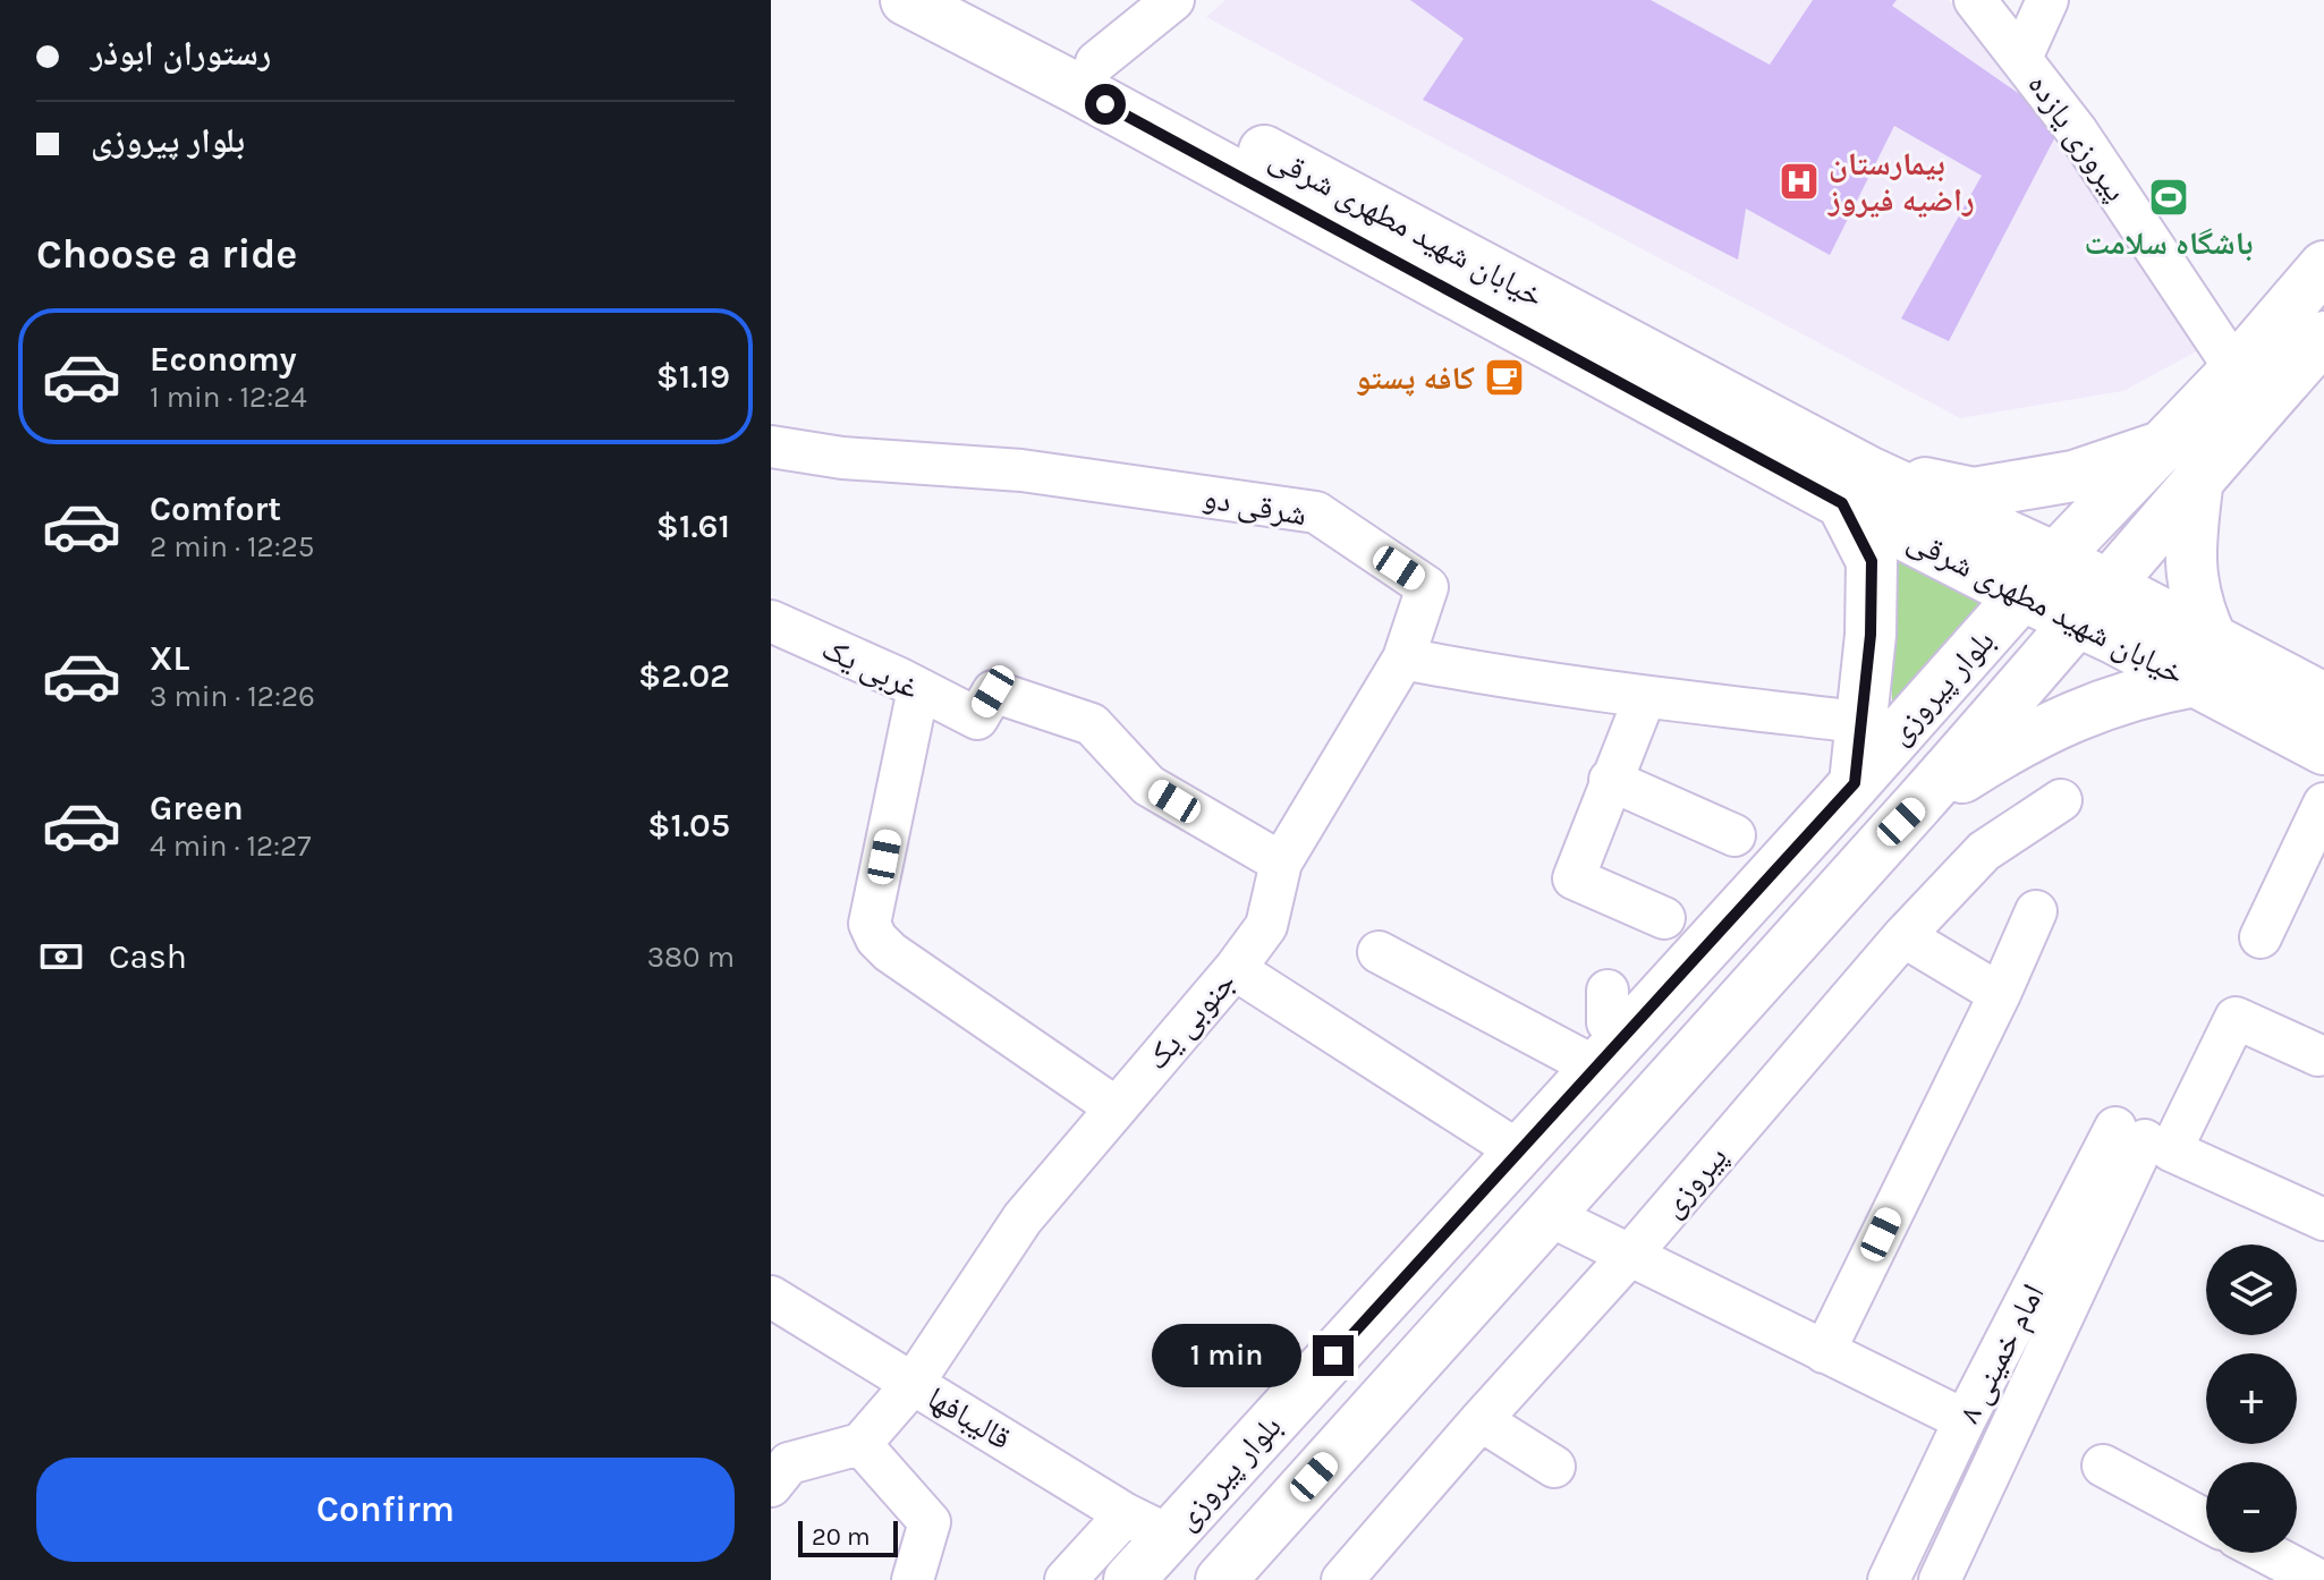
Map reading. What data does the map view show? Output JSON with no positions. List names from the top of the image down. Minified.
{"streets":{"main road":["خیابان شهید مطهری شرقی","بلوار پیروزی"],"street":["پیروزی یازده","شرقی دو","غربی یک","جنوبی یک","پیروزی","امام خمینی ۸","قالیبافها"]},"crossings":[["خیابان شهید مطهری شرقی","بلوار پیروزی"],["شرقی دو","جنوبی یک"],["غربی یک","جنوبی یک"],["بلوار پیروزی","قالیبافها"],["جنوبی یک","قالیبافها"]],"places":{"hospital":["بیمارستان راضیه فیروز"],"sports":["باشگاه سلامت"],"cafe":["کافه پستو"]},"scale_bar":"20 m","page":{"banner":["رستوران ابوذر","بلوار پیروزی"],"heading":"Choose a ride","list":[{"name":"Economy","note":"1 min · 12:24","value":"$1.19"},{"name":"Comfort","note":"2 min · 12:25","value":"$1.61"},{"name":"XL","note":"3 min · 12:26","value":"$2.02"},{"name":"Green","note":"4 min · 12:27","value":"$1.05"}],"pay":["Cash","380 m"],"map_buttons":["+","−"],"bubble":"1 min","buttons":"Confirm","scale":"20 m"}}
